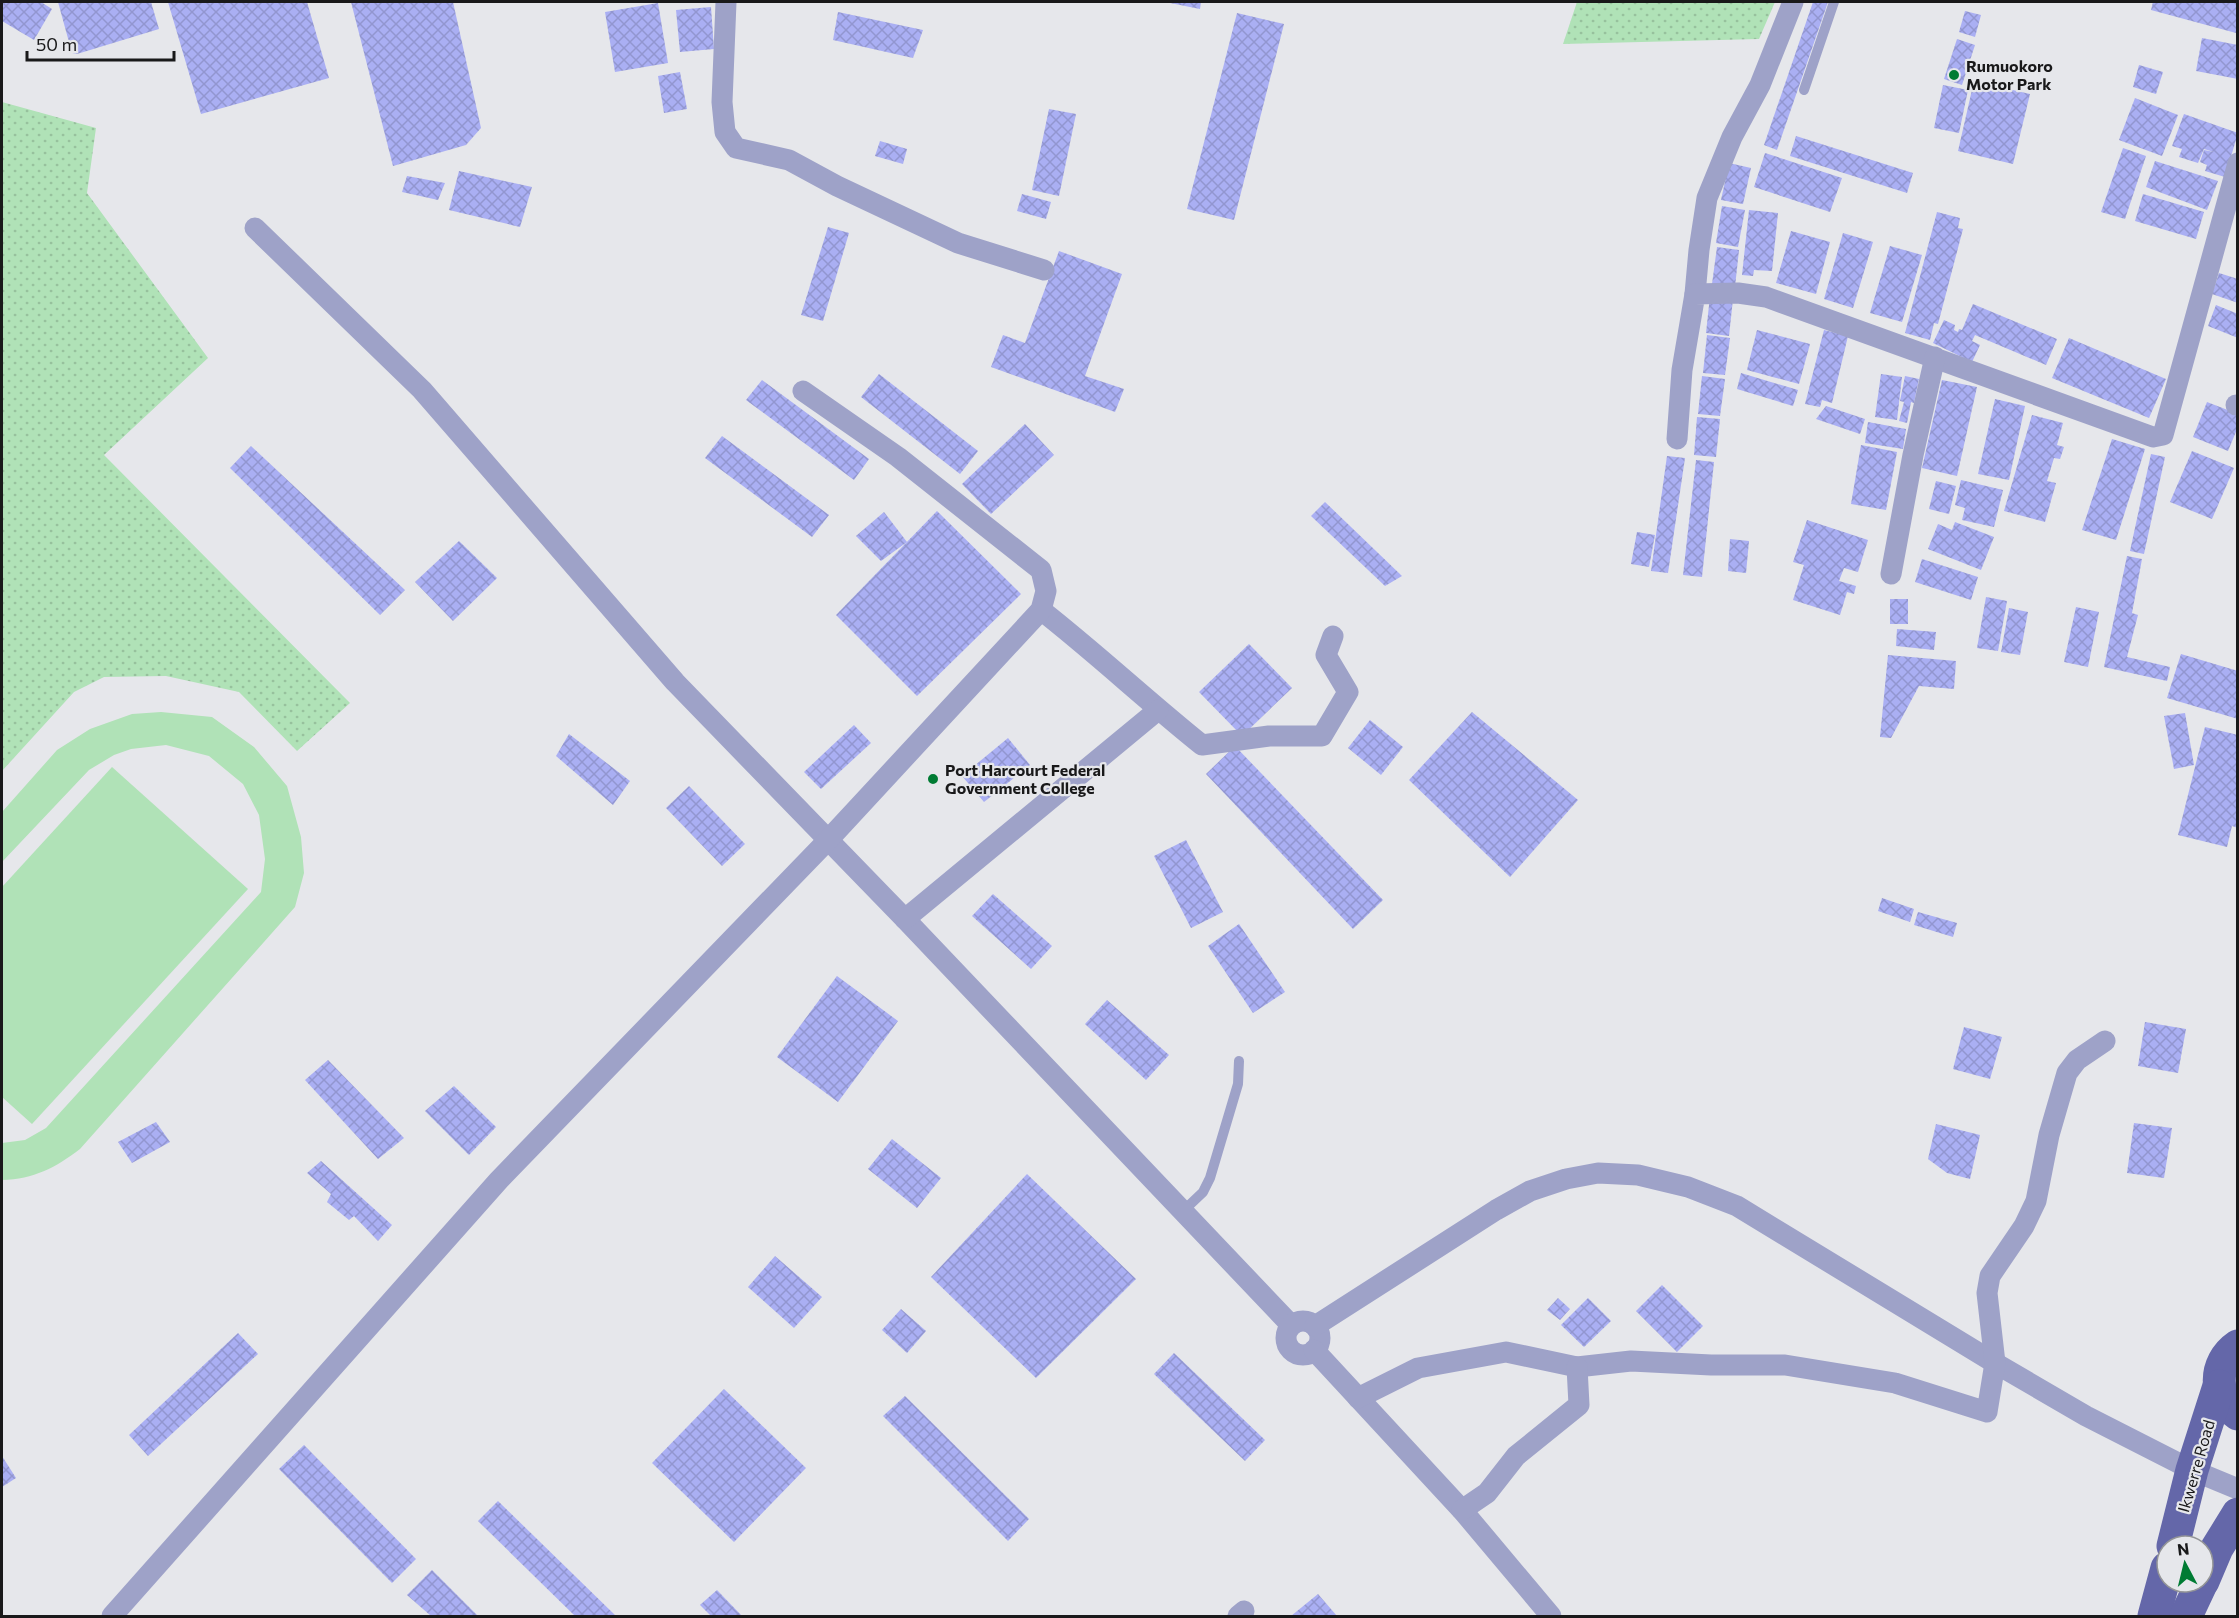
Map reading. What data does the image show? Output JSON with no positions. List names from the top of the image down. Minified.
{"streets":{"main road":["Ikwerre Road"]},"places":["Rumuokoro Motor Park","Port Harcourt Federal Government College"],"scale_bar":"50 m","north":"top"}
